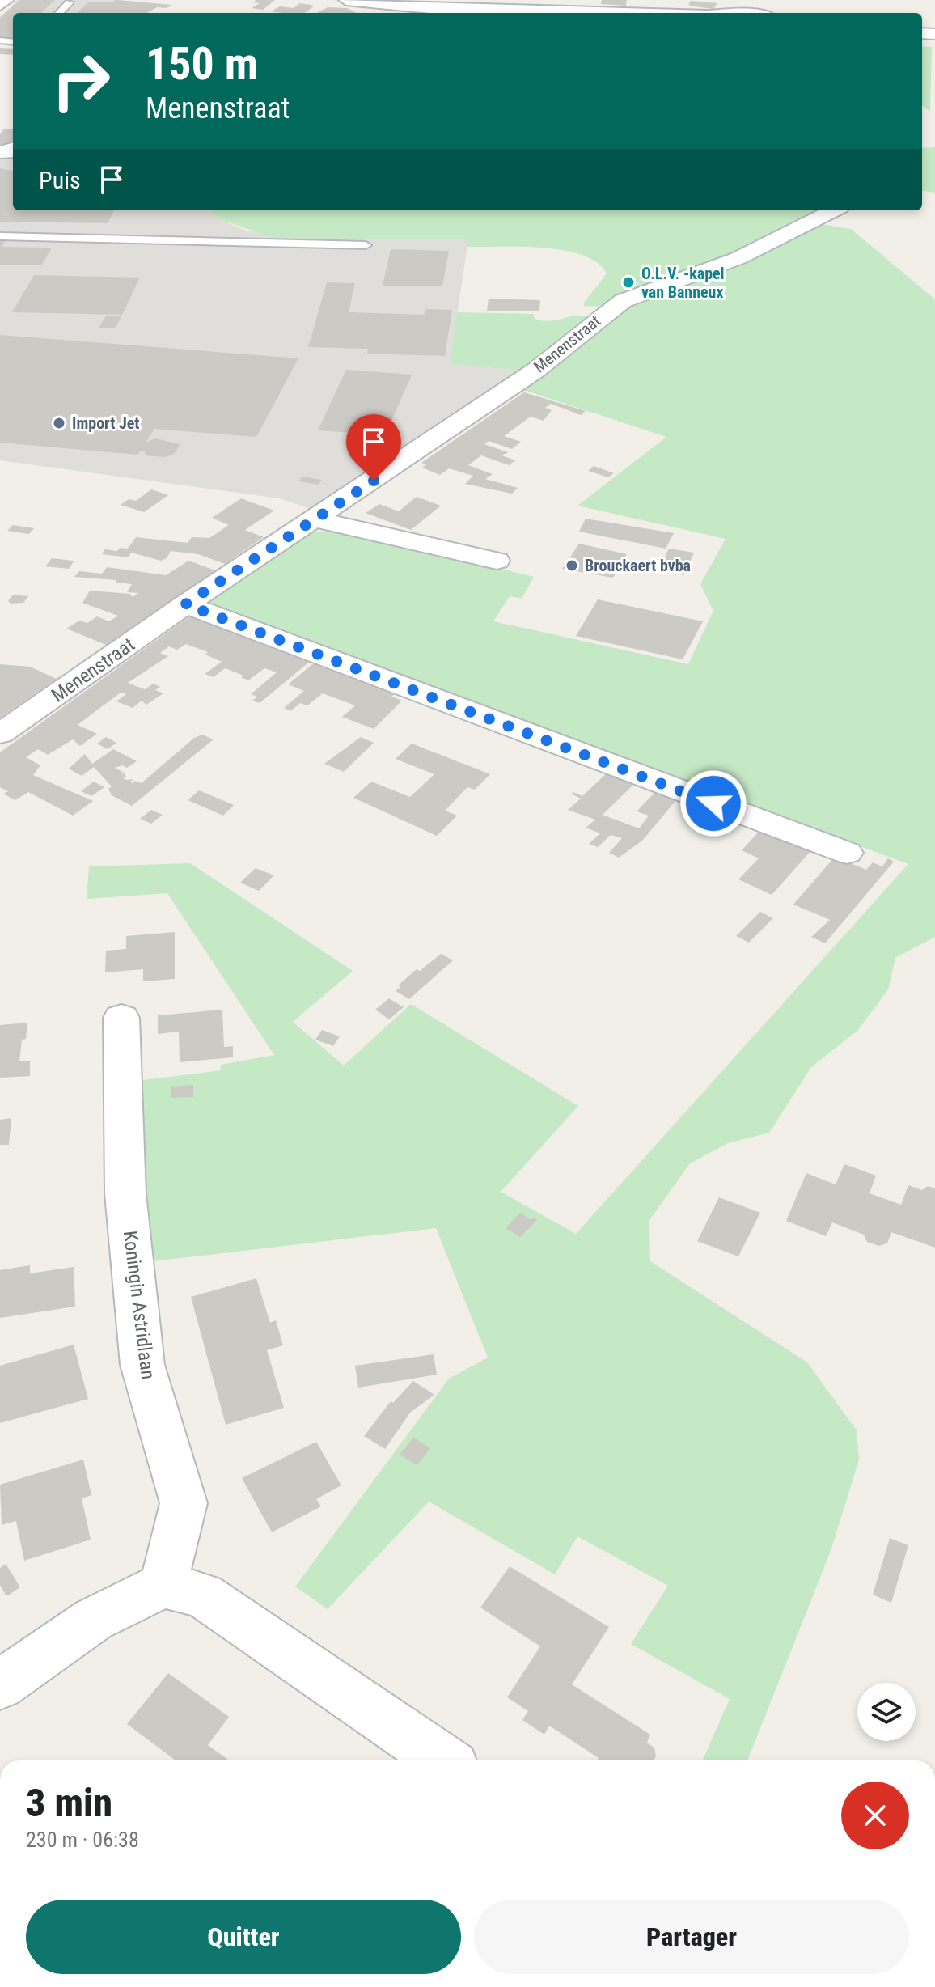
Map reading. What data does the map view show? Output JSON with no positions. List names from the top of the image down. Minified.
{"streets":{"street":["Menenstraat","Koningin Astridlaan"]},"places":["O.L.V. -kapel van Banneux","Import Jet","Brouckaert bvba"],"page":{"turn":["150 m","Menenstraat"],"then":"Puis","heading":["3 min","230 m · 06:38"],"buttons":["Quitter","Partager"]}}
